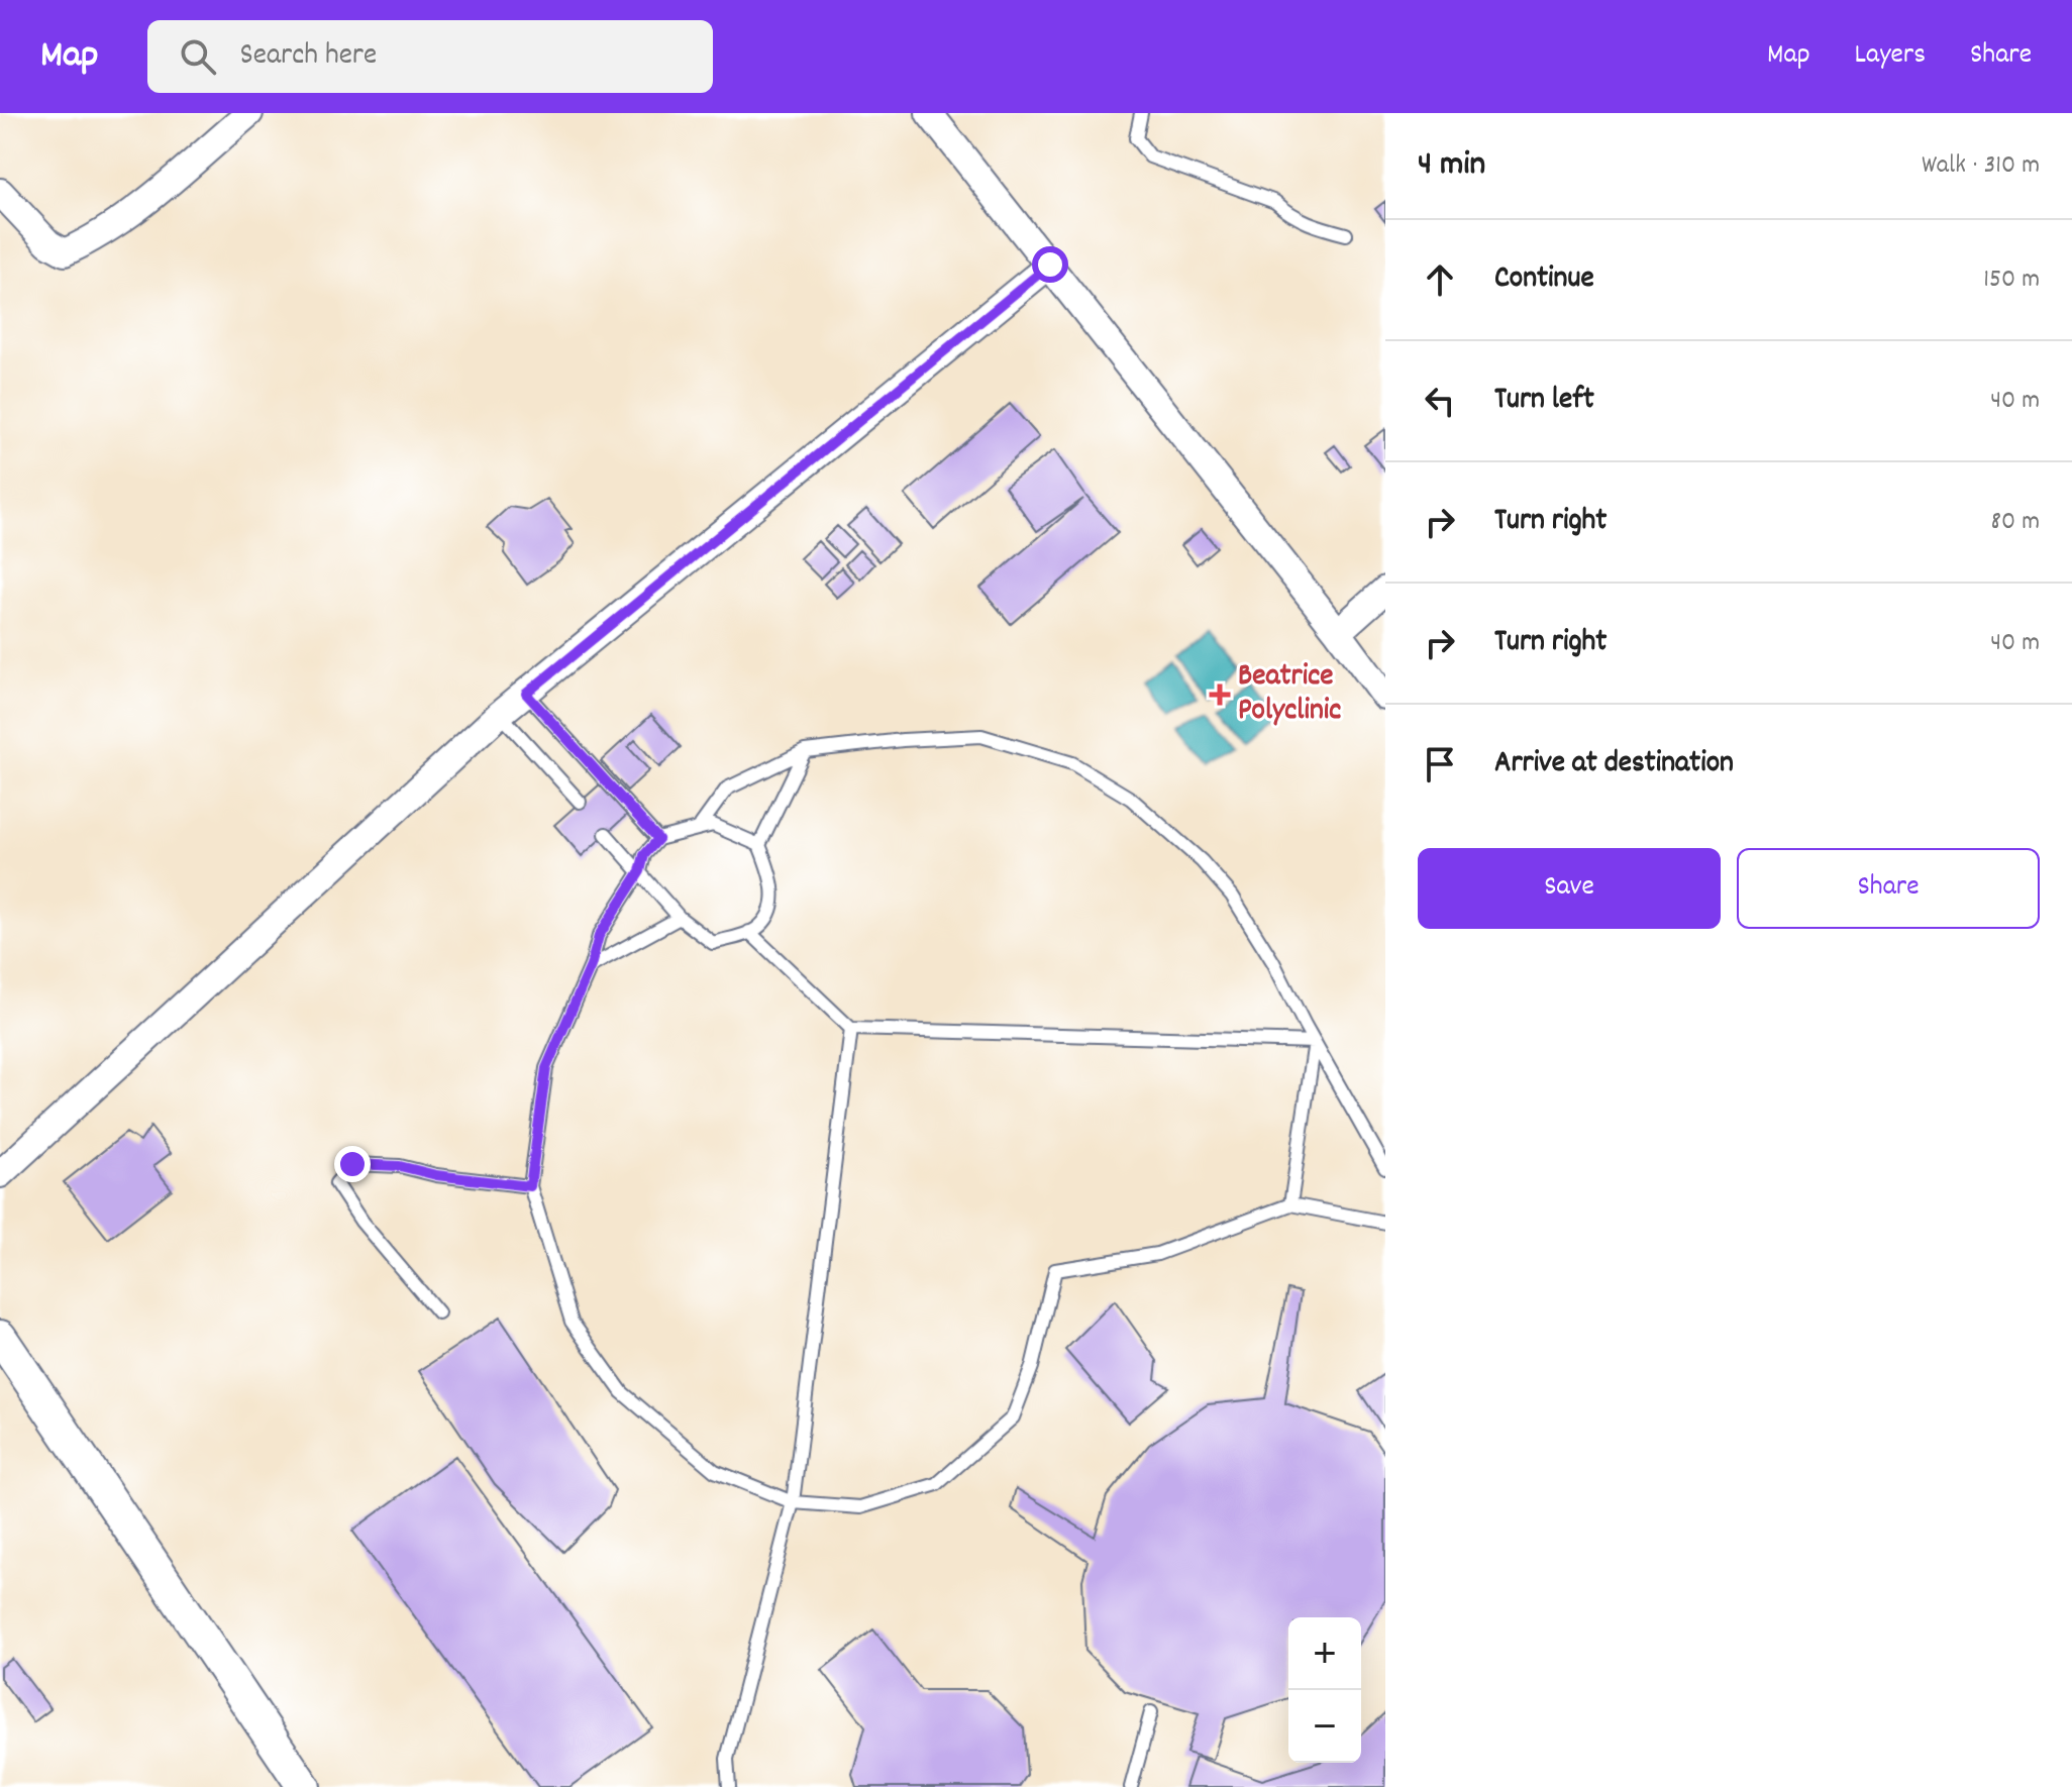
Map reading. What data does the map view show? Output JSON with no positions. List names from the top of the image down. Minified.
{"places":{"health":["Beatrice Polyclinic"]},"page":{"header":"Map","search":"Search here","nav":["Map","Layers","Share"],"heading":["4 min","Walk · 310 m"],"list":[["Continue","150 m"],["Turn left","40 m"],["Turn right","80 m"],["Turn right","40 m"],"Arrive at destination"],"buttons":["Save","Share"],"map_buttons":["+","−"]}}
